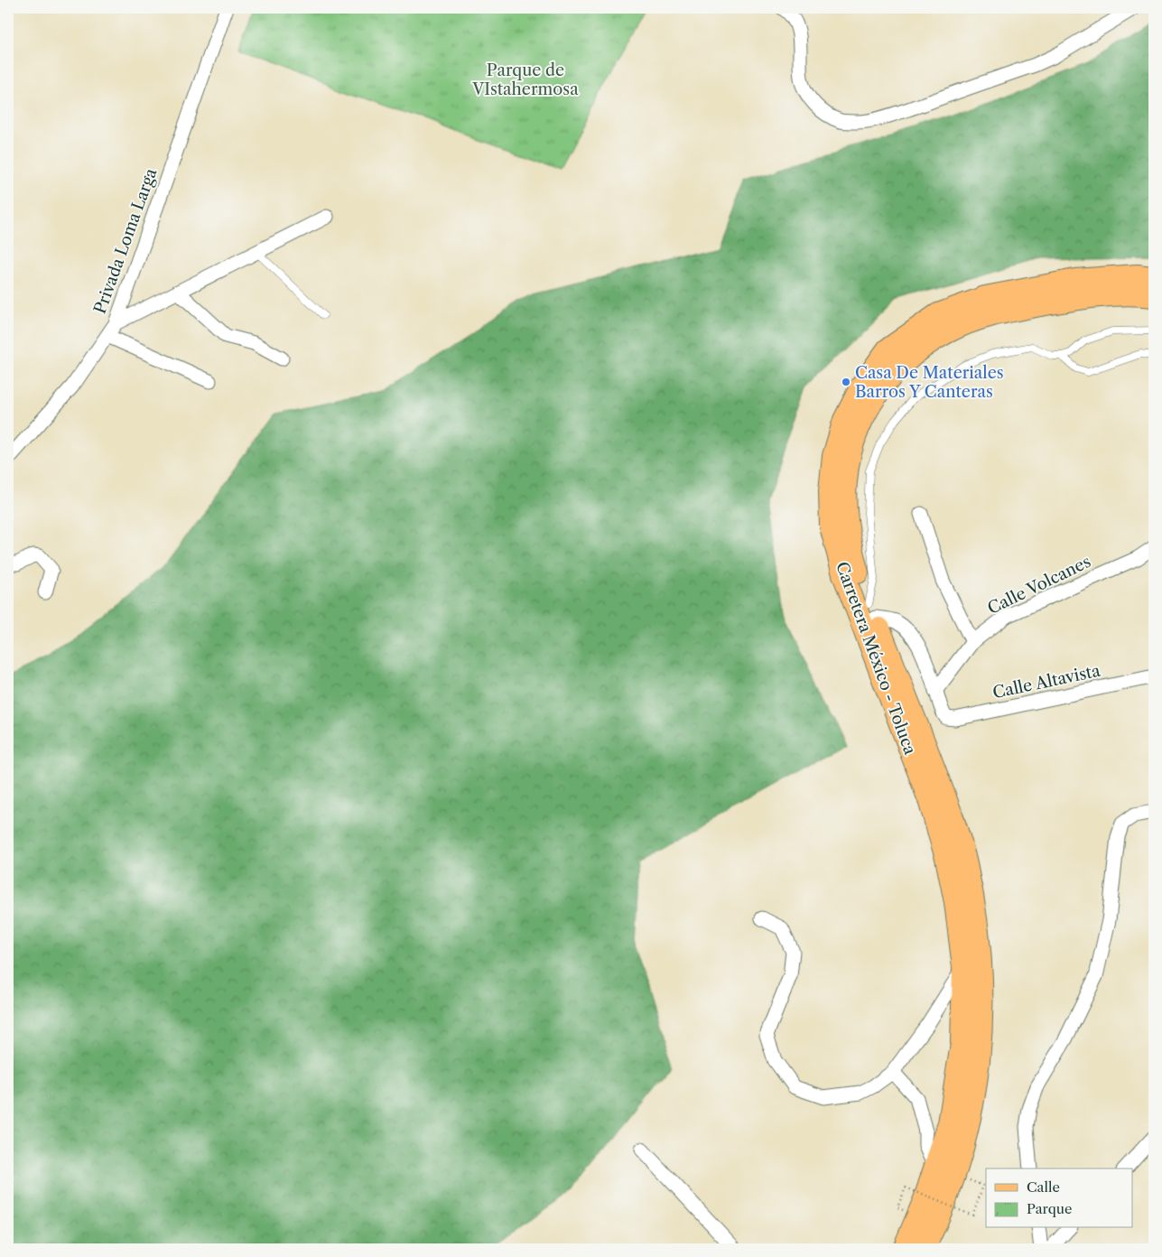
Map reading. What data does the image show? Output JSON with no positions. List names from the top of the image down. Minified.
{"streets":{"main road":["Carretera México - Toluca"],"street":["Privada Loma Larga","Calle Volcanes","Calle Altavista"]},"crossings":[["Calle Volcanes","Calle Altavista"]],"parks":["Parque de VIstahermosa"],"places":["Casa De Materiales Barros Y Canteras"],"legend":["Calle","Parque"]}
